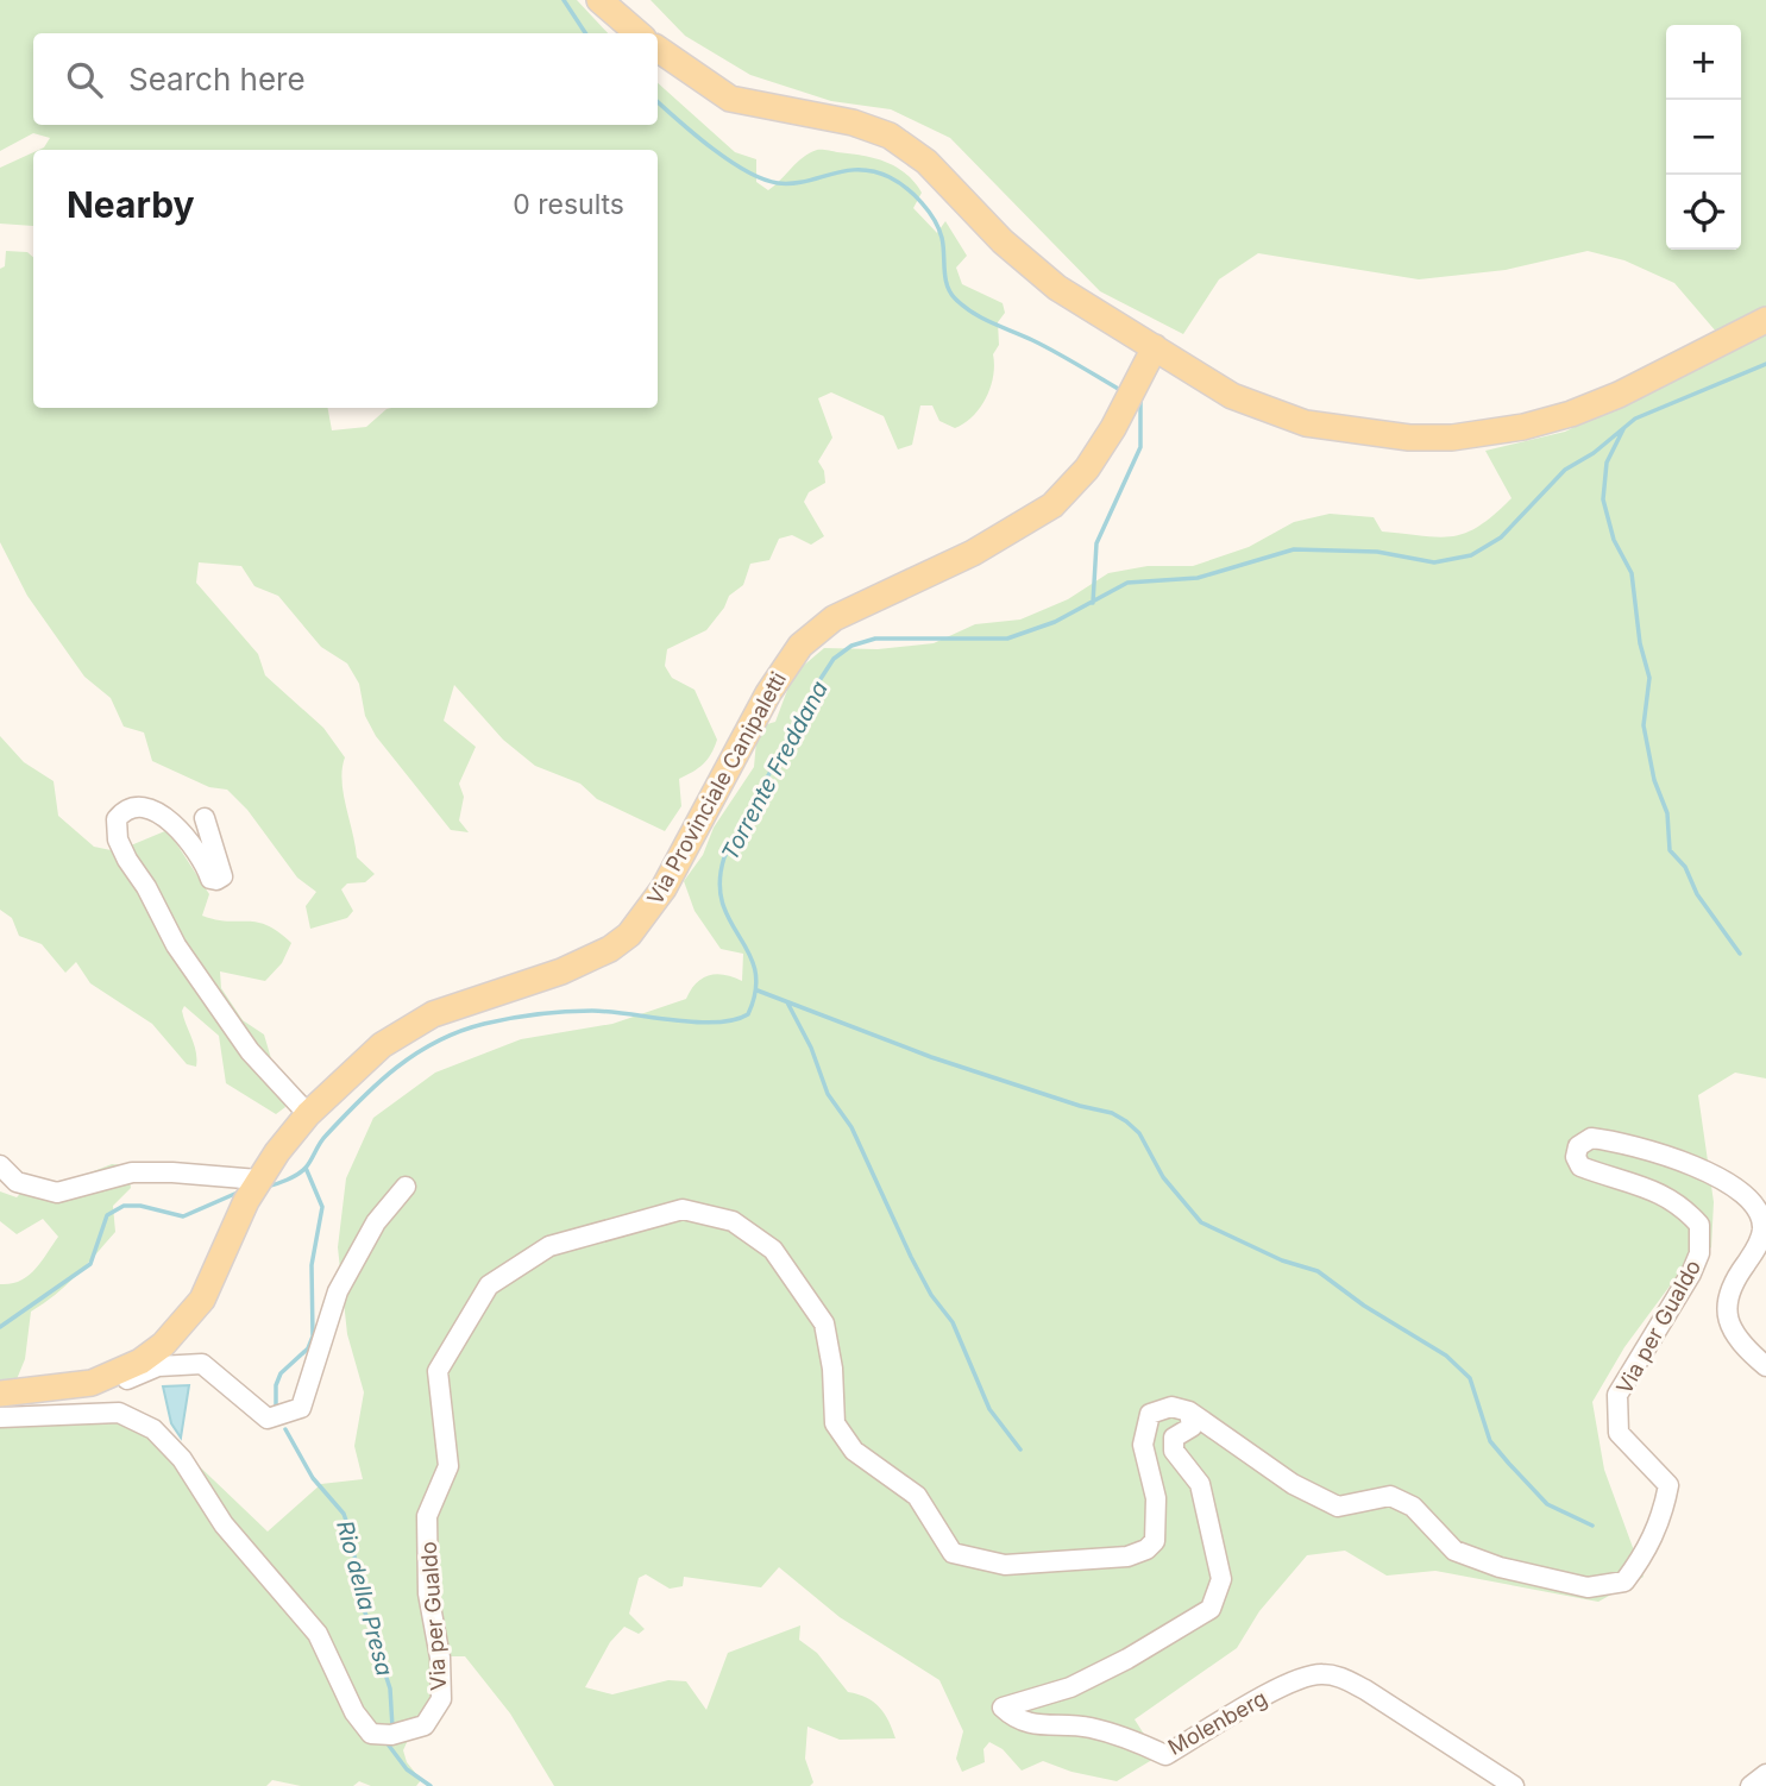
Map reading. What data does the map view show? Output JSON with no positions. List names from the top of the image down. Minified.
{"streets":{"main road":["Via Provinciale Canipaletti"],"street":["Via per Gualdo","Molenberg"]},"crossings":[["Via per Gualdo","Molenberg"]],"water":["Torrente Freddana","Rio della Presa"],"page":{"map_buttons":["+","−"],"search":"Search here","heading":["Nearby","0 results"]}}
